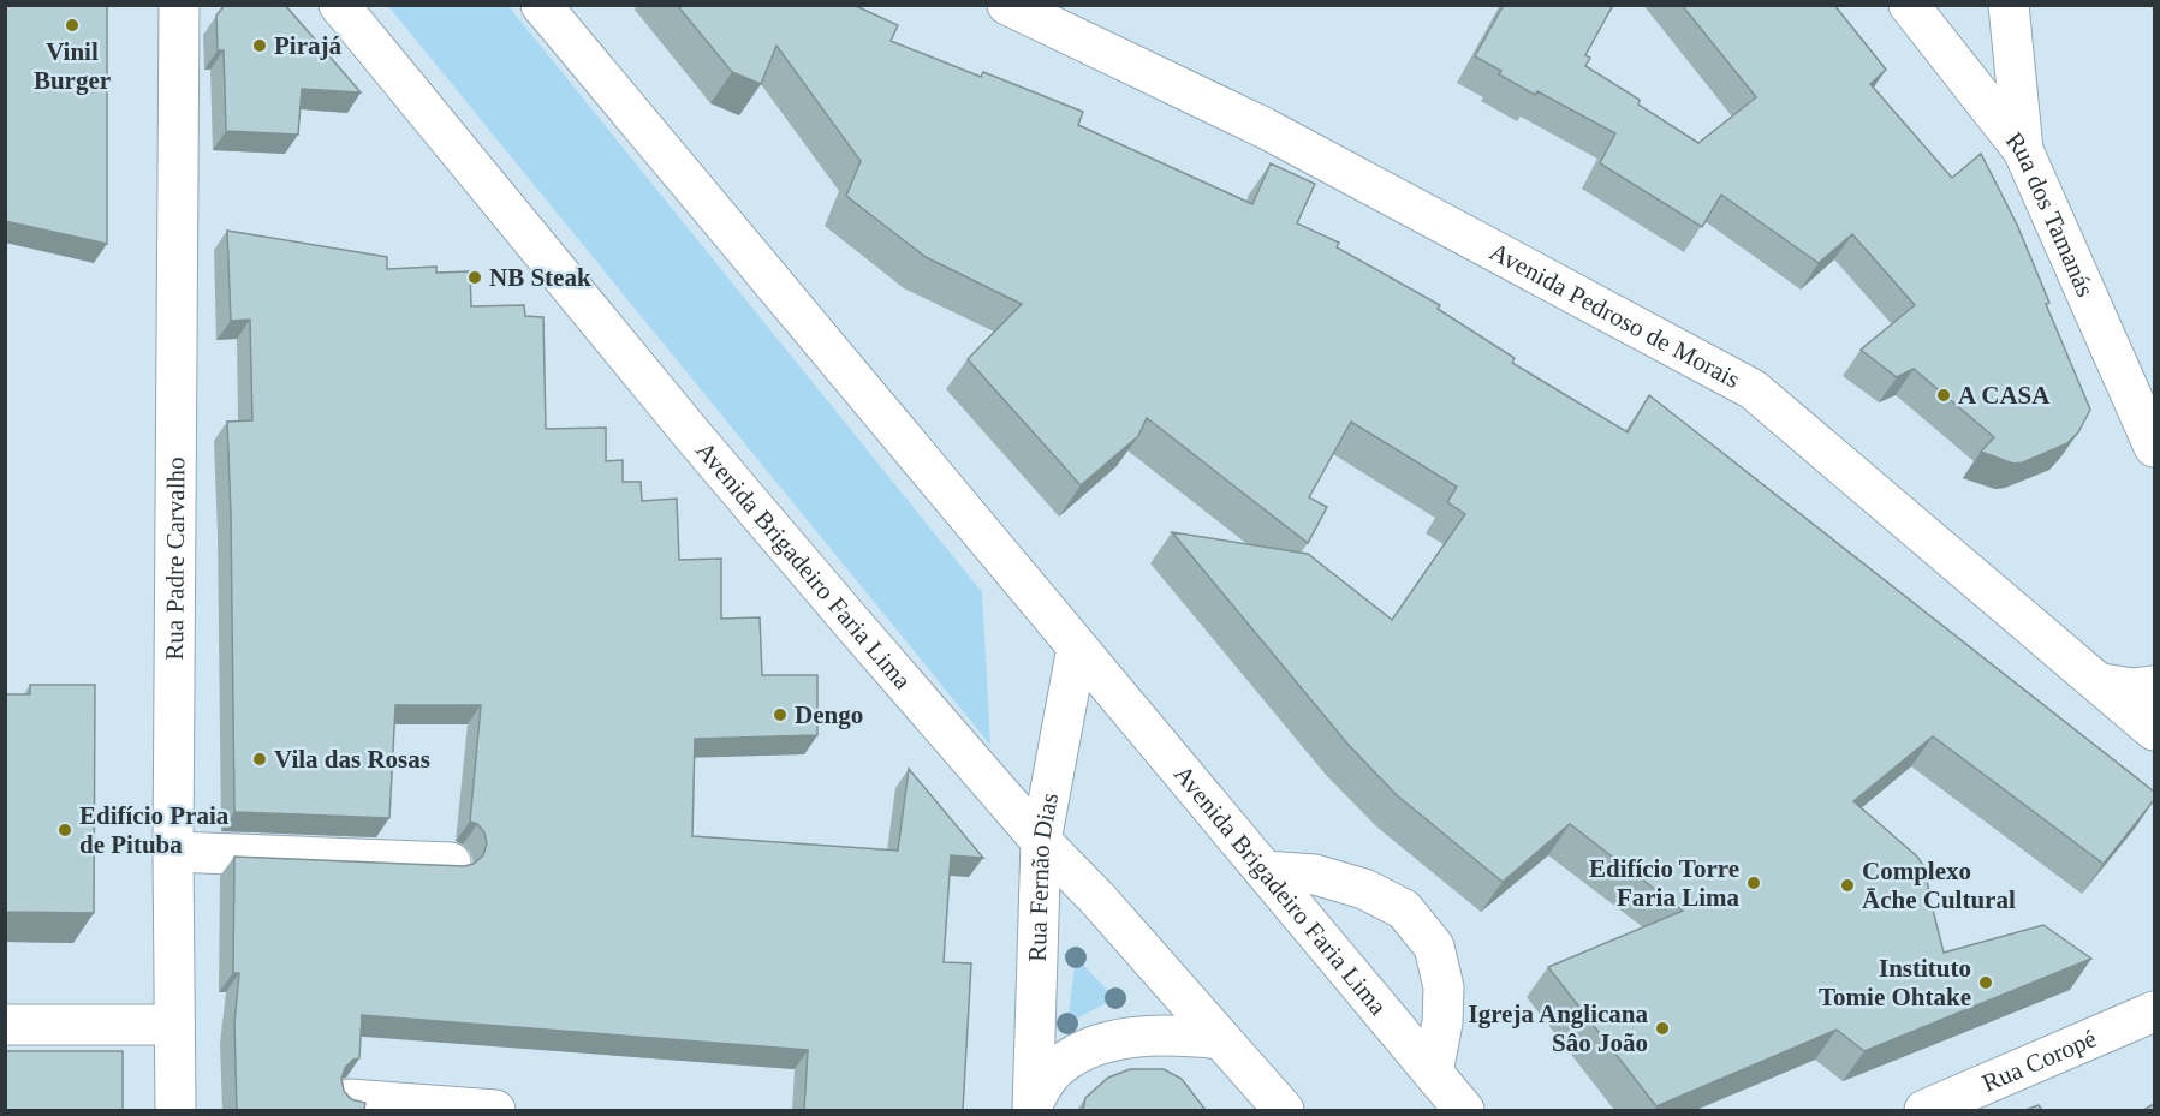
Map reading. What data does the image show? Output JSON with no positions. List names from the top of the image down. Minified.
{"streets":{"main road":["Rua dos Tamanás","Avenida Pedroso de Morais","Rua Padre Carvalho","Avenida Brigadeiro Faria Lima","Rua Fernão Dias","Rua Coropé"]},"crossings":[["Avenida Brigadeiro Faria Lima","Rua Fernão Dias"]],"places":["Vinil Burger","Pirajá","NB Steak","A CASA","Dengo","Vila das Rosas","Edifício Praia de Pituba","Edifício Torre Faria Lima","Complexo Āche Cultural","Instituto Tomie Ohtake","Igreja Anglicana Sâo João"]}
